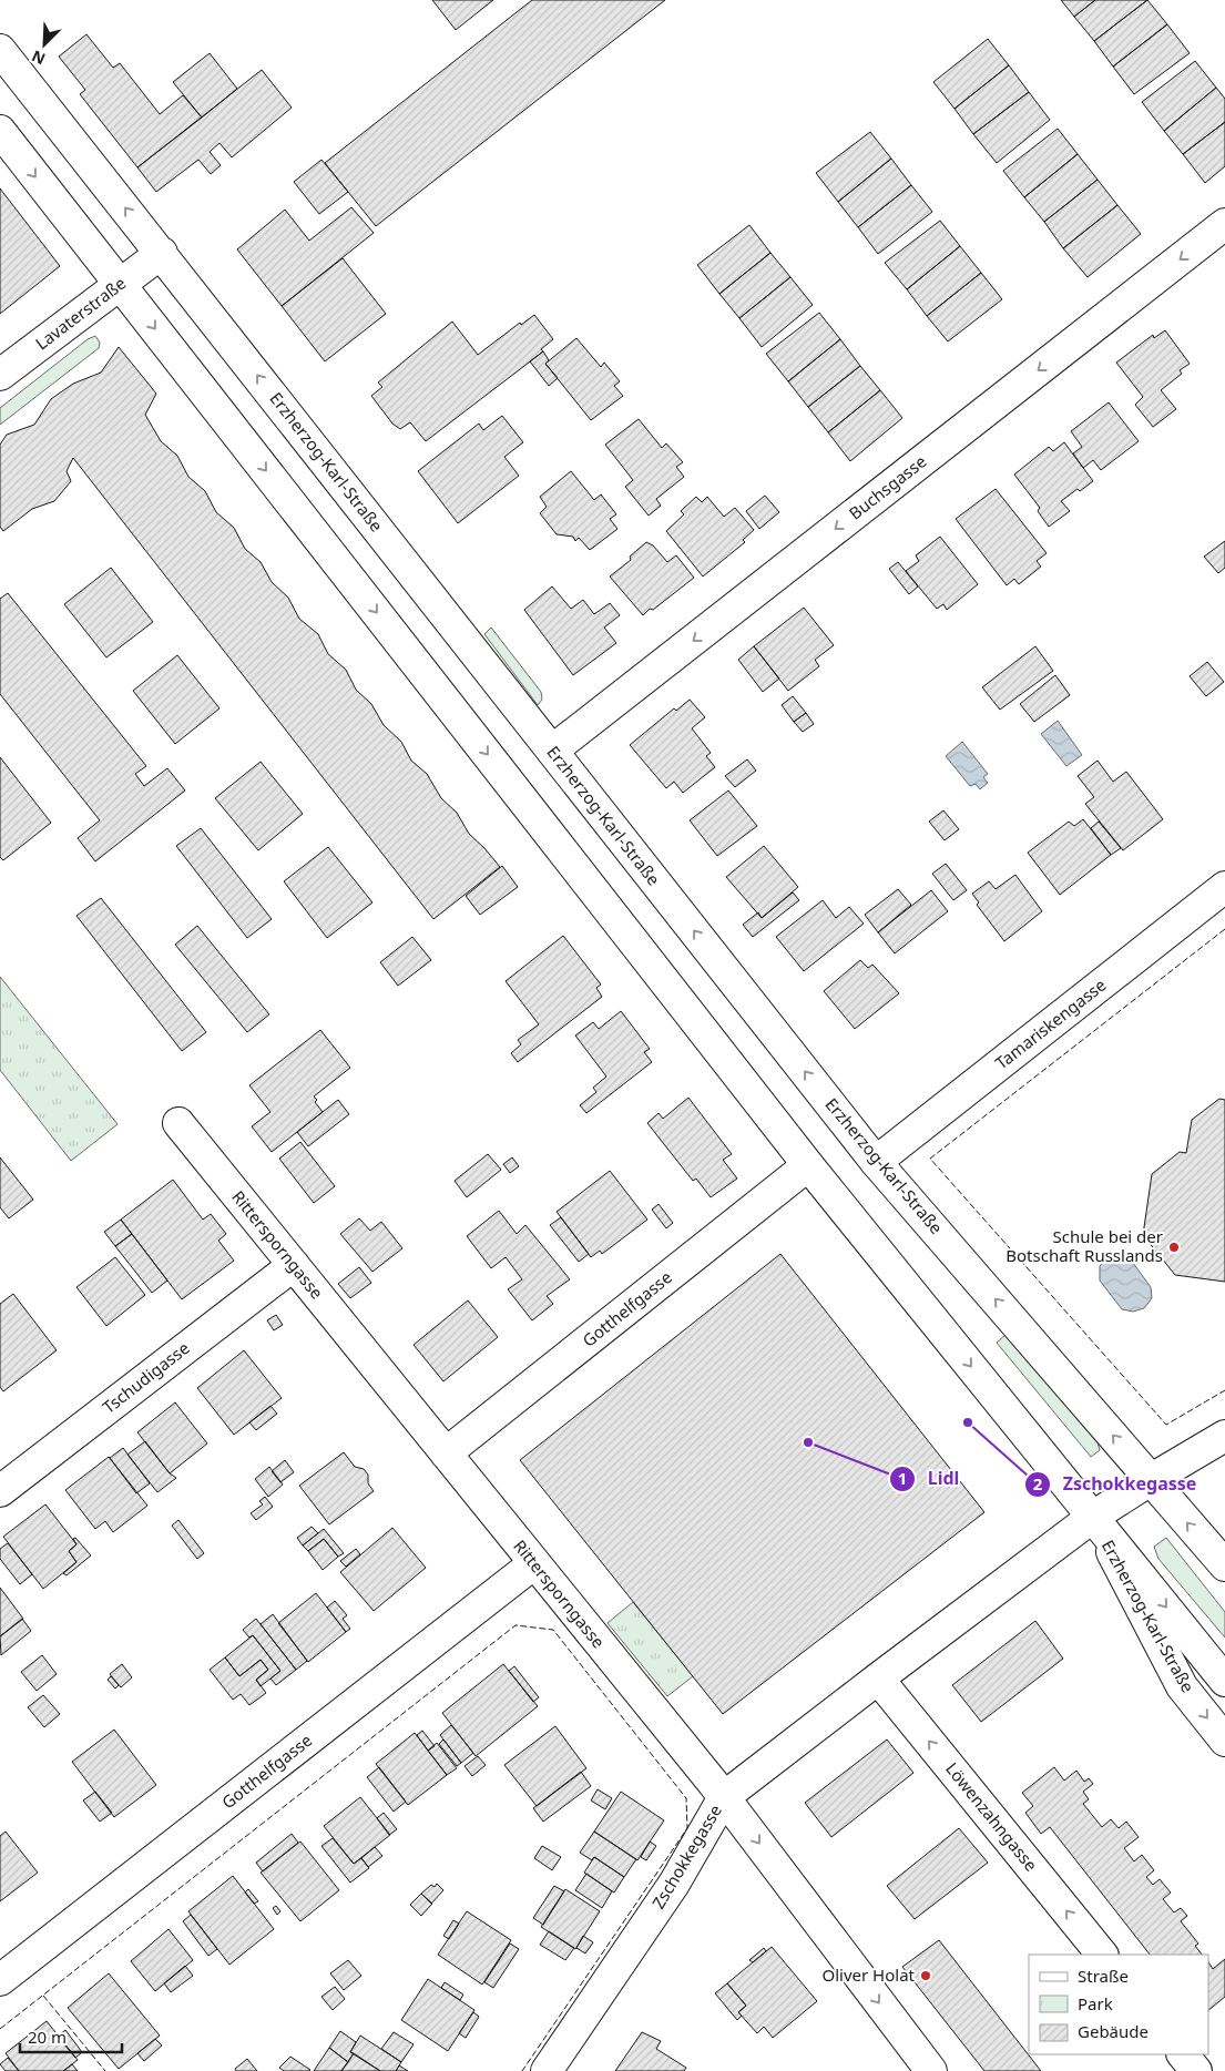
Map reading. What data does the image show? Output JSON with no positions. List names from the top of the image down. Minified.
{"streets":{"street":["Lavaterstraße","Erzherzog-Karl-Straße","Buchsgasse","Tamariskengasse","Rittersporngasse","Gotthelfgasse","Tschudigasse","Löwenzahngasse","Zschokkegasse"]},"crossings":[["Lavaterstraße","Erzherzog-Karl-Straße"],["Erzherzog-Karl-Straße","Buchsgasse"],["Erzherzog-Karl-Straße","Tamariskengasse"],["Erzherzog-Karl-Straße","Gotthelfgasse"],["Erzherzog-Karl-Straße","Zschokkegasse"],["Rittersporngasse","Gotthelfgasse"],["Rittersporngasse","Tschudigasse"],["Rittersporngasse","Zschokkegasse"],["Löwenzahngasse","Zschokkegasse"]],"one_way":["Buchsgasse","Löwenzahngasse"],"places":["Schule bei der Botschaft Russlands","Zschokkegasse","Lidl","Oliver Holat"],"legend":["Straße","Park","Gebäude"],"scale_bar":"20 m","north":"bottom left"}
